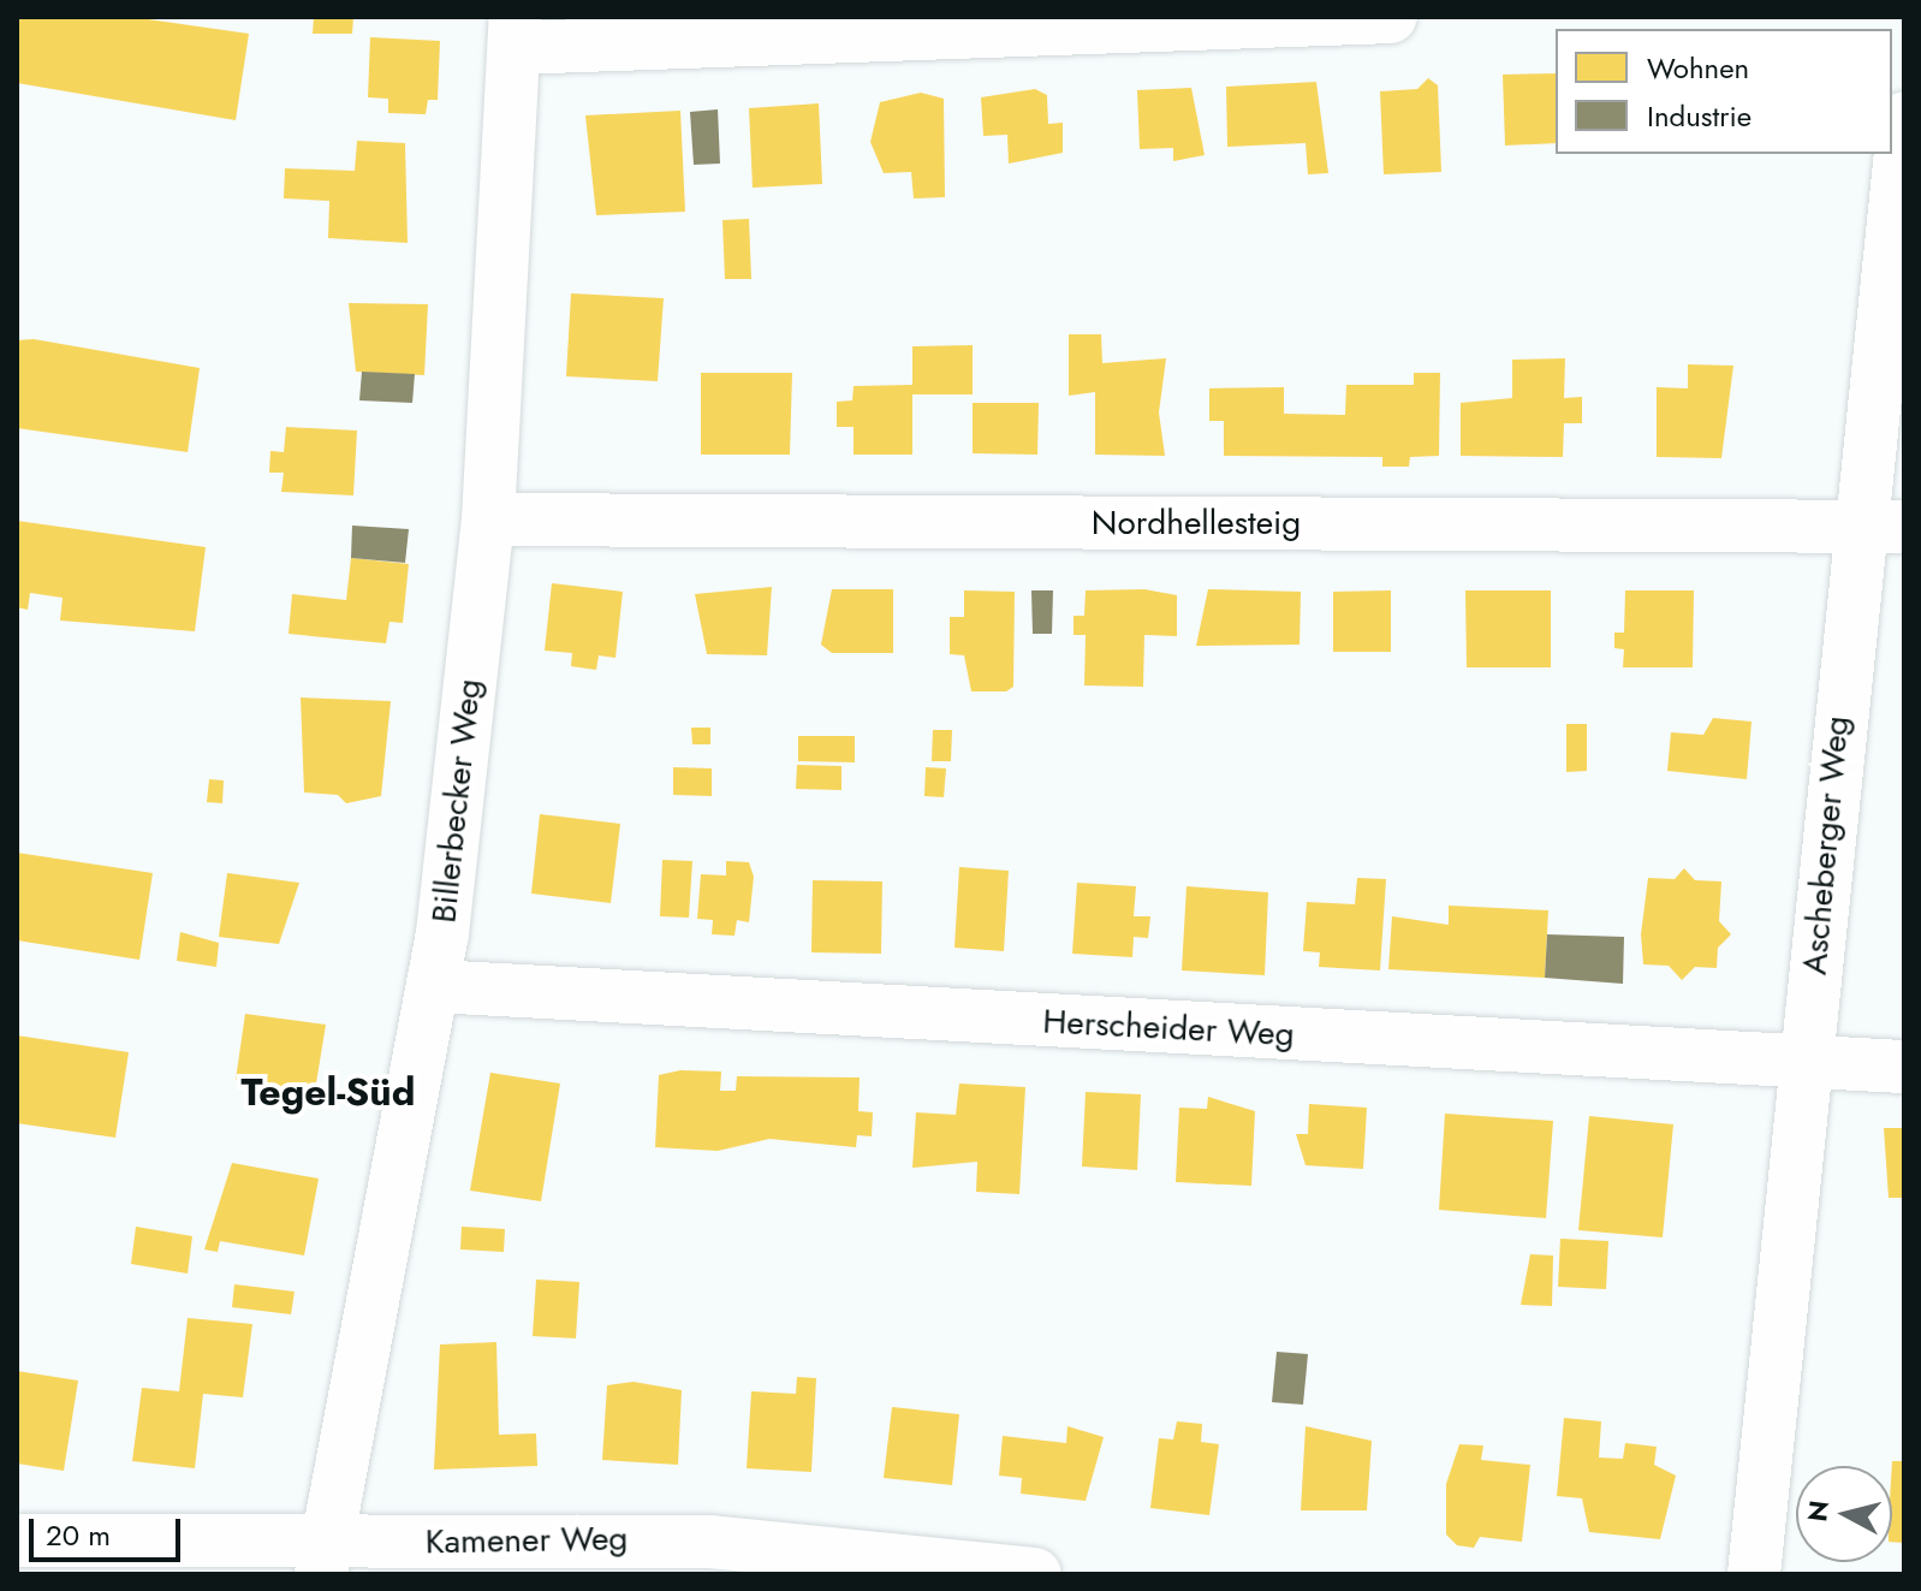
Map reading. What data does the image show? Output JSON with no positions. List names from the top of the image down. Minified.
{"streets":{"street":["Nordhellesteig","Billerbecker Weg","Ascheberger Weg","Herscheider Weg","Kamener Weg"]},"crossings":[["Nordhellesteig","Billerbecker Weg"],["Nordhellesteig","Ascheberger Weg"],["Billerbecker Weg","Herscheider Weg"],["Billerbecker Weg","Kamener Weg"],["Ascheberger Weg","Herscheider Weg"]],"districts":["Tegel-Süd"],"legend":["Wohnen","Industrie"],"scale_bar":"20 m","north":"left"}
